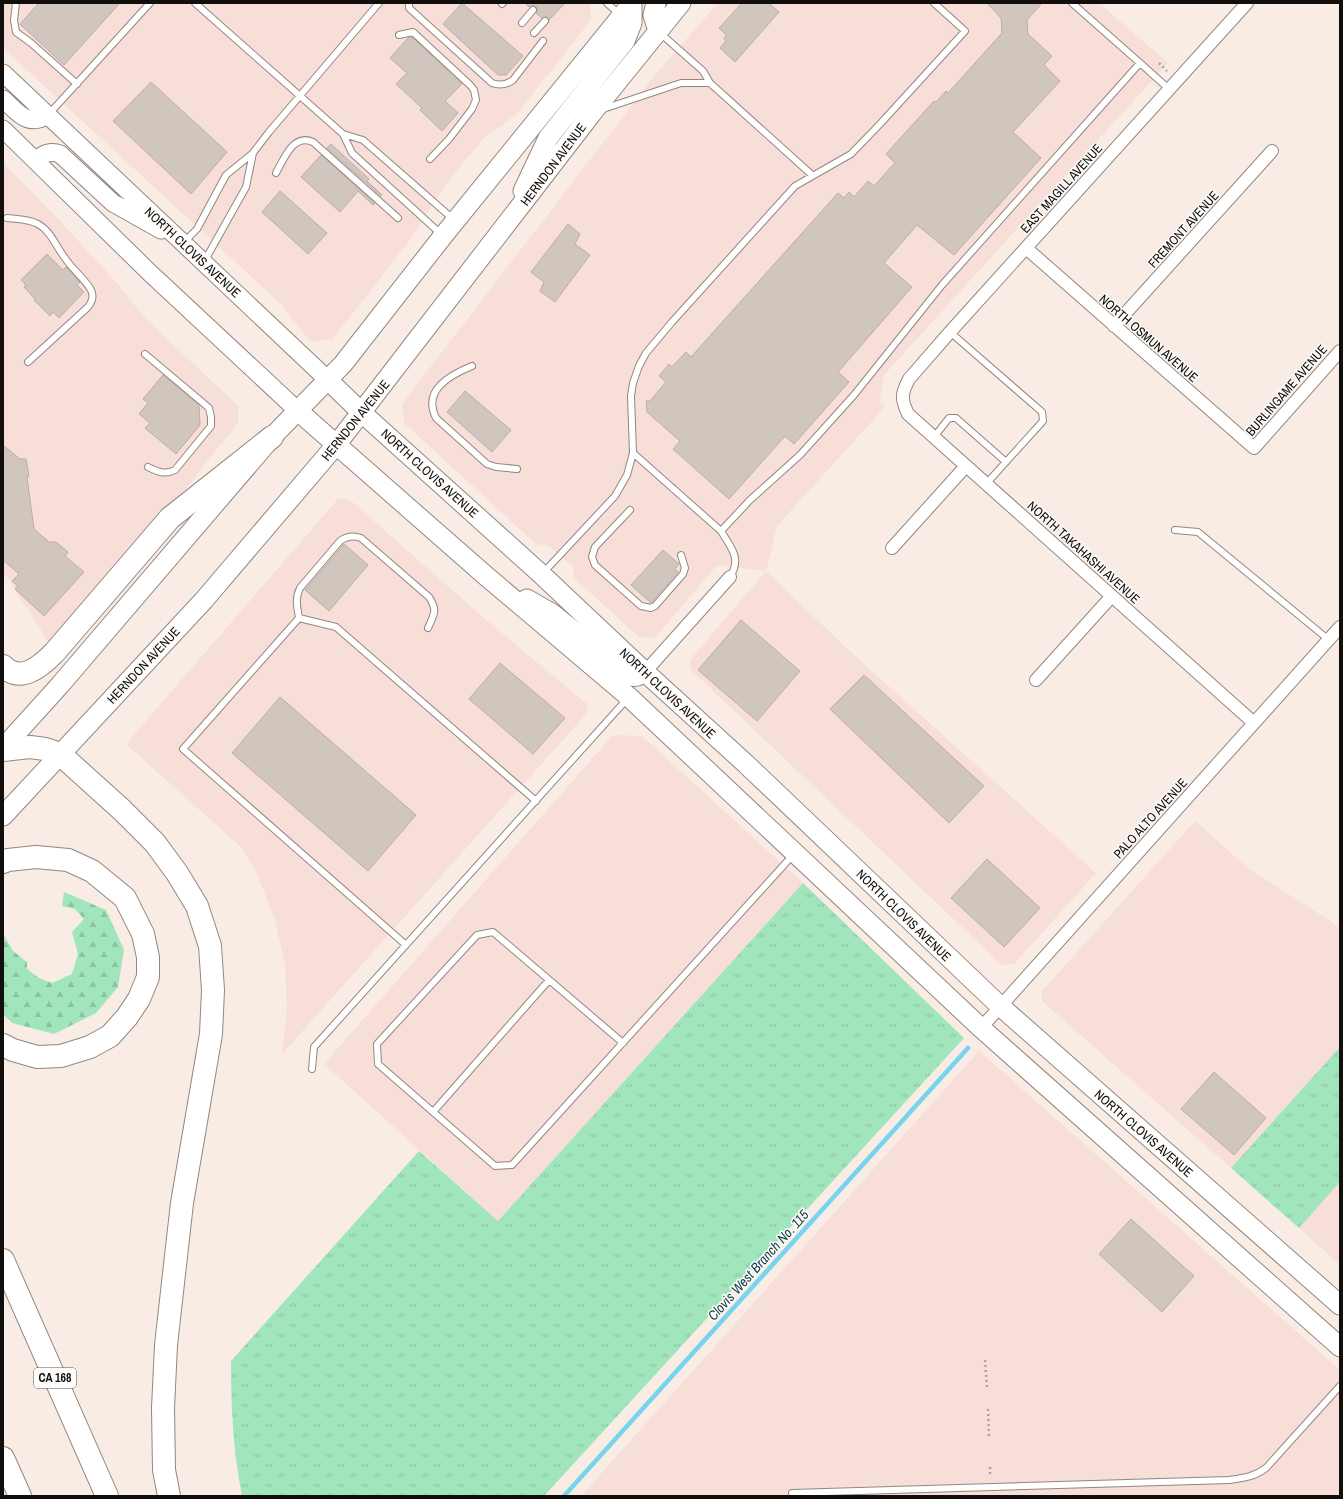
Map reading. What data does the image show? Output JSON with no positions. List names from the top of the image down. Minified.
{"streets":{"highway":["CA 168"],"main road":["HERNDON AVENUE","NORTH CLOVIS AVENUE"],"street":["EAST MAGILL AVENUE","FREMONT AVENUE","NORTH OSMUN AVENUE","BURLINGAME AVENUE","NORTH TAKAHASHI AVENUE","PALO ALTO AVENUE"]},"crossings":[["HERNDON AVENUE","NORTH CLOVIS AVENUE"],["EAST MAGILL AVENUE","NORTH OSMUN AVENUE"],["EAST MAGILL AVENUE","NORTH TAKAHASHI AVENUE"],["FREMONT AVENUE","NORTH OSMUN AVENUE"],["NORTH CLOVIS AVENUE","PALO ALTO AVENUE"],["NORTH OSMUN AVENUE","BURLINGAME AVENUE"],["NORTH TAKAHASHI AVENUE","PALO ALTO AVENUE"]],"water":["Clovis West Branch No. 115"]}
